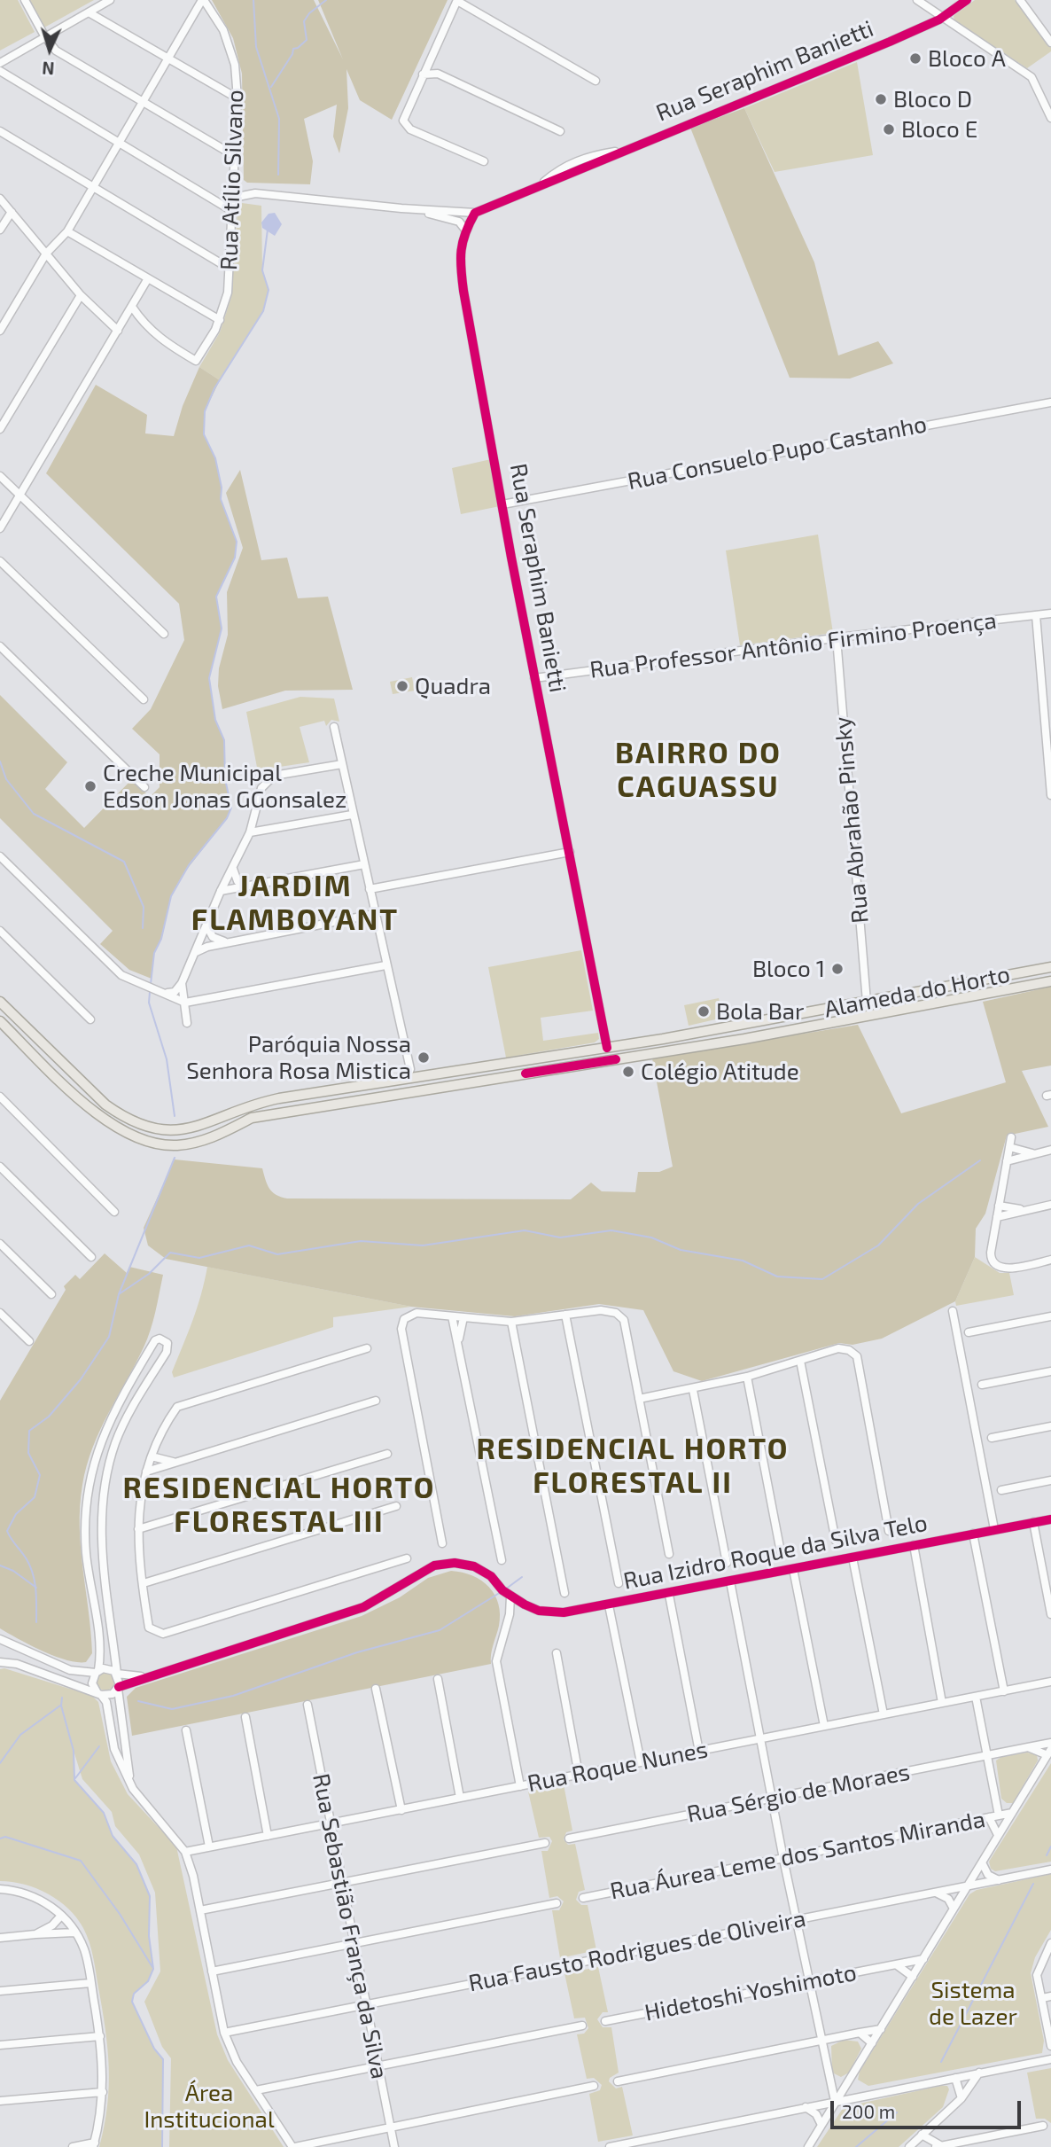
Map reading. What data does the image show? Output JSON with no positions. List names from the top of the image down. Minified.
{"streets":{"main road":["Alameda do Horto"],"street":["Rua Seraphim Banietti","Rua Atílio Silvano","Rua Consuelo Pupo Castanho","Rua Professor Antônio Firmino Proença","Rua Abrahão Pinsky","Rua Izidro Roque da Silva Telo","Rua Roque Nunes","Rua Sérgio de Moraes","Rua Áurea Leme dos Santos Miranda","Rua Sebastião França da Silva","Rua Fausto Rodrigues de Oliveira","Hidetoshi Yoshimoto"]},"crossings":[["Rua Seraphim Banietti","Rua Consuelo Pupo Castanho"],["Rua Seraphim Banietti","Rua Professor Antônio Firmino Proença"],["Rua Seraphim Banietti","Alameda do Horto"],["Rua Professor Antônio Firmino Proença","Rua Abrahão Pinsky"],["Rua Abrahão Pinsky","Alameda do Horto"],["Rua Roque Nunes","Rua Sebastião França da Silva"],["Rua Sebastião França da Silva","Rua Fausto Rodrigues de Oliveira"]],"districts":["BAIRRO DO CAGUASSU","JARDIM FLAMBOYANT","RESIDENCIAL HORTO FLORESTAL II","RESIDENCIAL HORTO FLORESTAL III"],"parks":["Sistema de Lazer","Área Institucional"],"places":["Bloco A","Bloco D","Bloco E","Quadra","Creche Municipal Edson Jonas GGonsalez","Bloco 1","Bola Bar","Paróquia Nossa Senhora Rosa Mistica","Colégio Atitude"],"scale_bar":"200 m","north":"bottom"}
